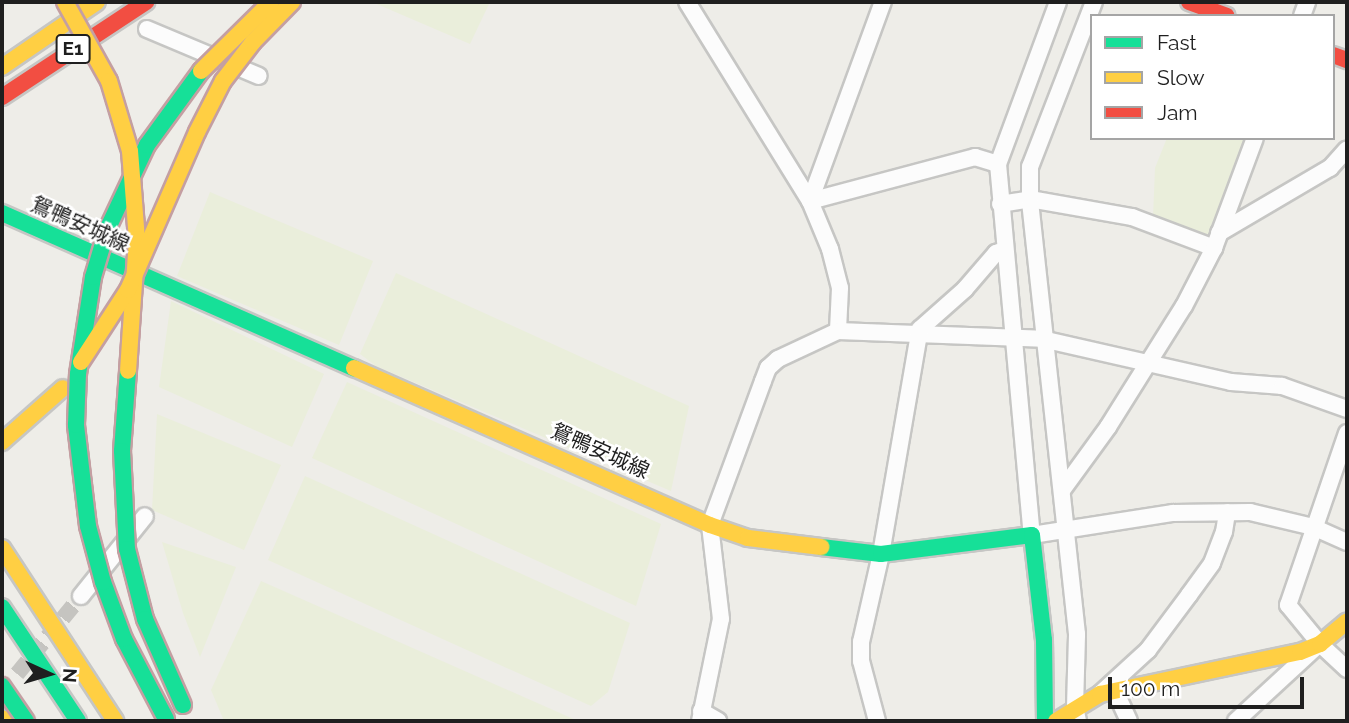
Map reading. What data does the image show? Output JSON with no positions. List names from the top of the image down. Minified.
{"streets":{"main road":["E1","鴛鴨安城線"]},"legend":["Fast","Slow","Jam"],"scale_bar":"100 m","north":"right"}
